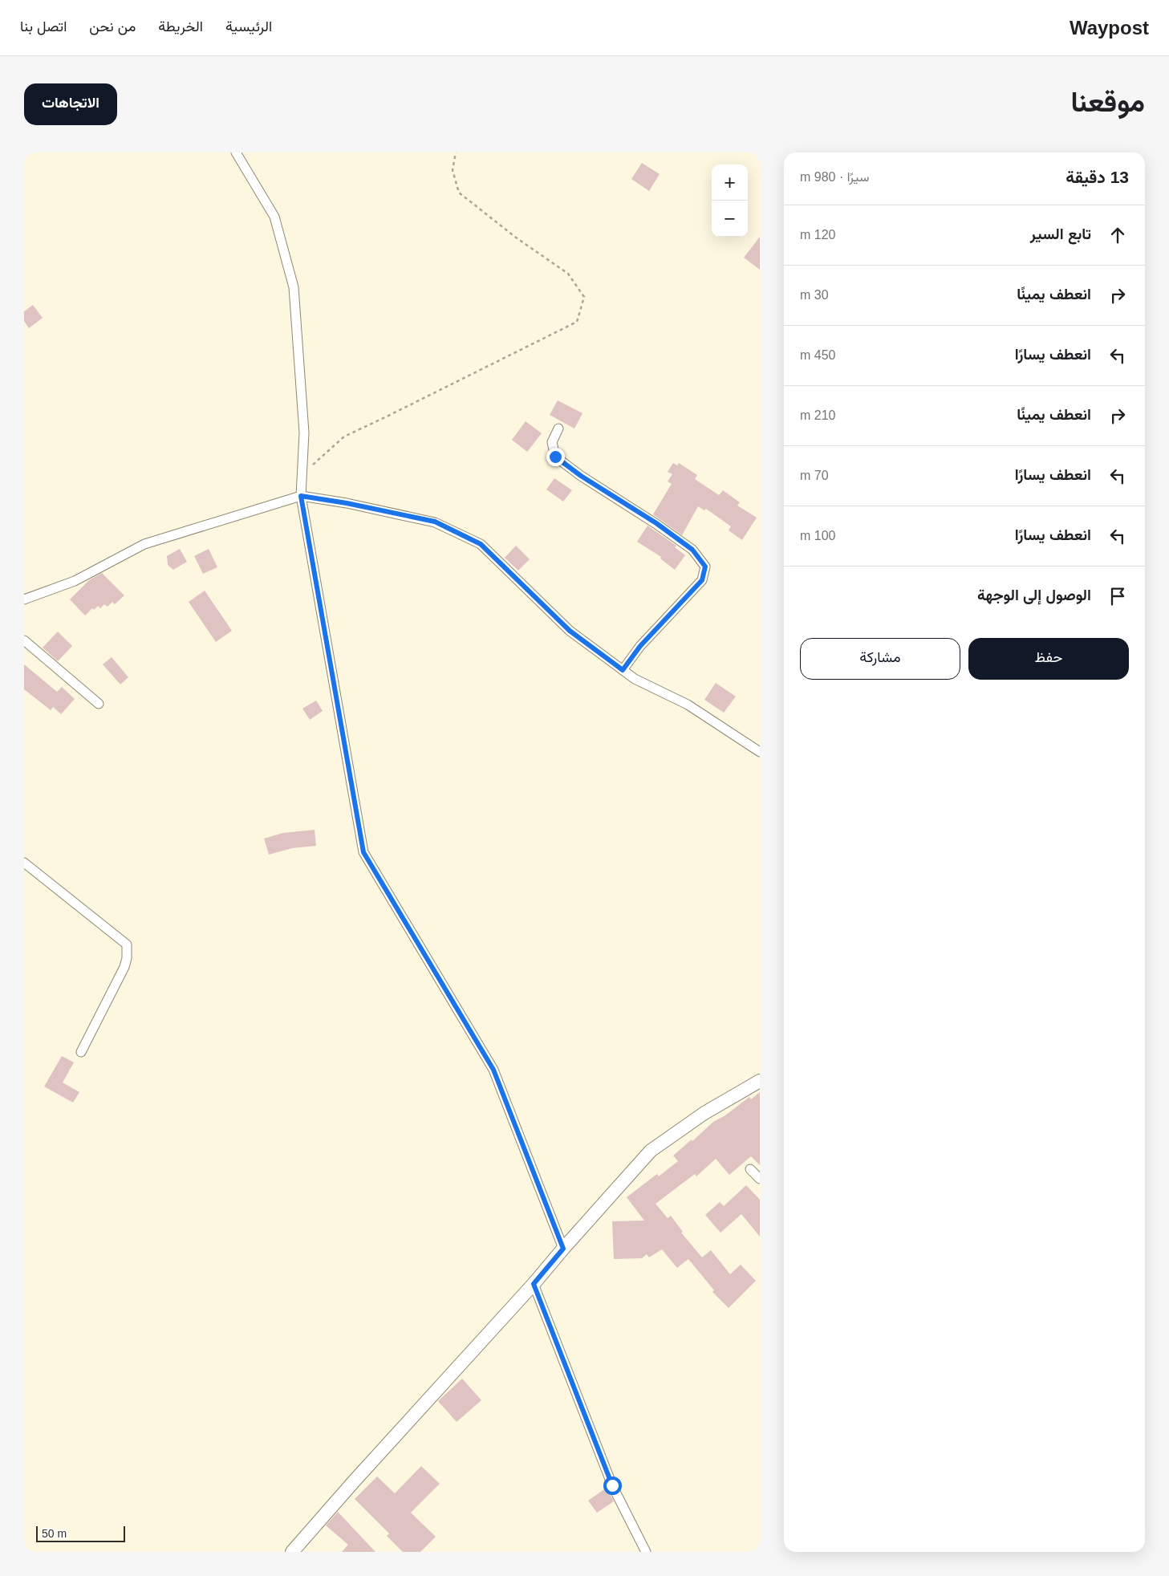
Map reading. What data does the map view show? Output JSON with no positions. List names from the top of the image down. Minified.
{"scale_bar":"50 m","page":{"header":"Waypost","nav":["الرئيسية","الخريطة","من نحن","اتصل بنا"],"title":"موقعنا","buttons":["الاتجاهات",["حفظ","مشاركة"]],"heading":["13 دقيقة","سيرًا · 980 m"],"map_buttons":["+","−"],"list":[["تابع السير","120 m"],["انعطف يمينًا","30 m"],["انعطف يسارًا","450 m"],["انعطف يمينًا","210 m"],["انعطف يسارًا","70 m"],["انعطف يسارًا","100 m"],"الوصول إلى الوجهة"],"scale":"50 m"}}
